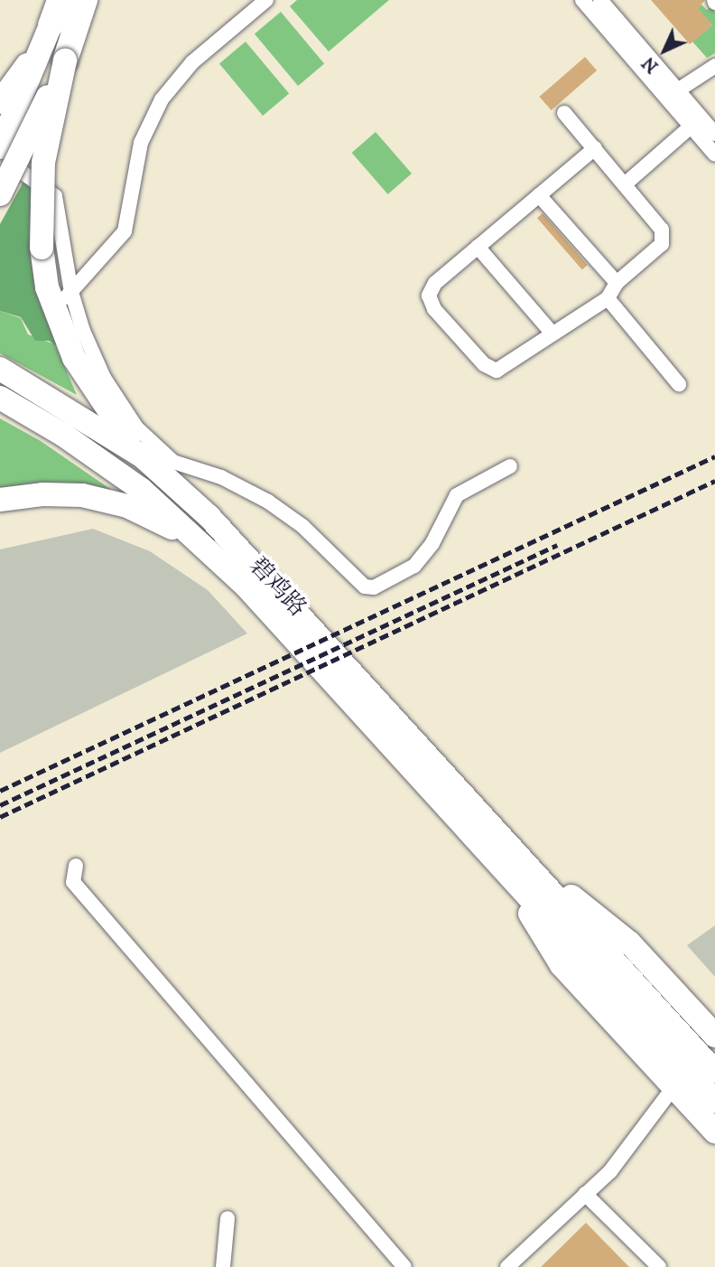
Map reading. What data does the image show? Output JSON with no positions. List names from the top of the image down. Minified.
{"streets":{"highway":["碧鸡路"]},"north":"bottom left"}
